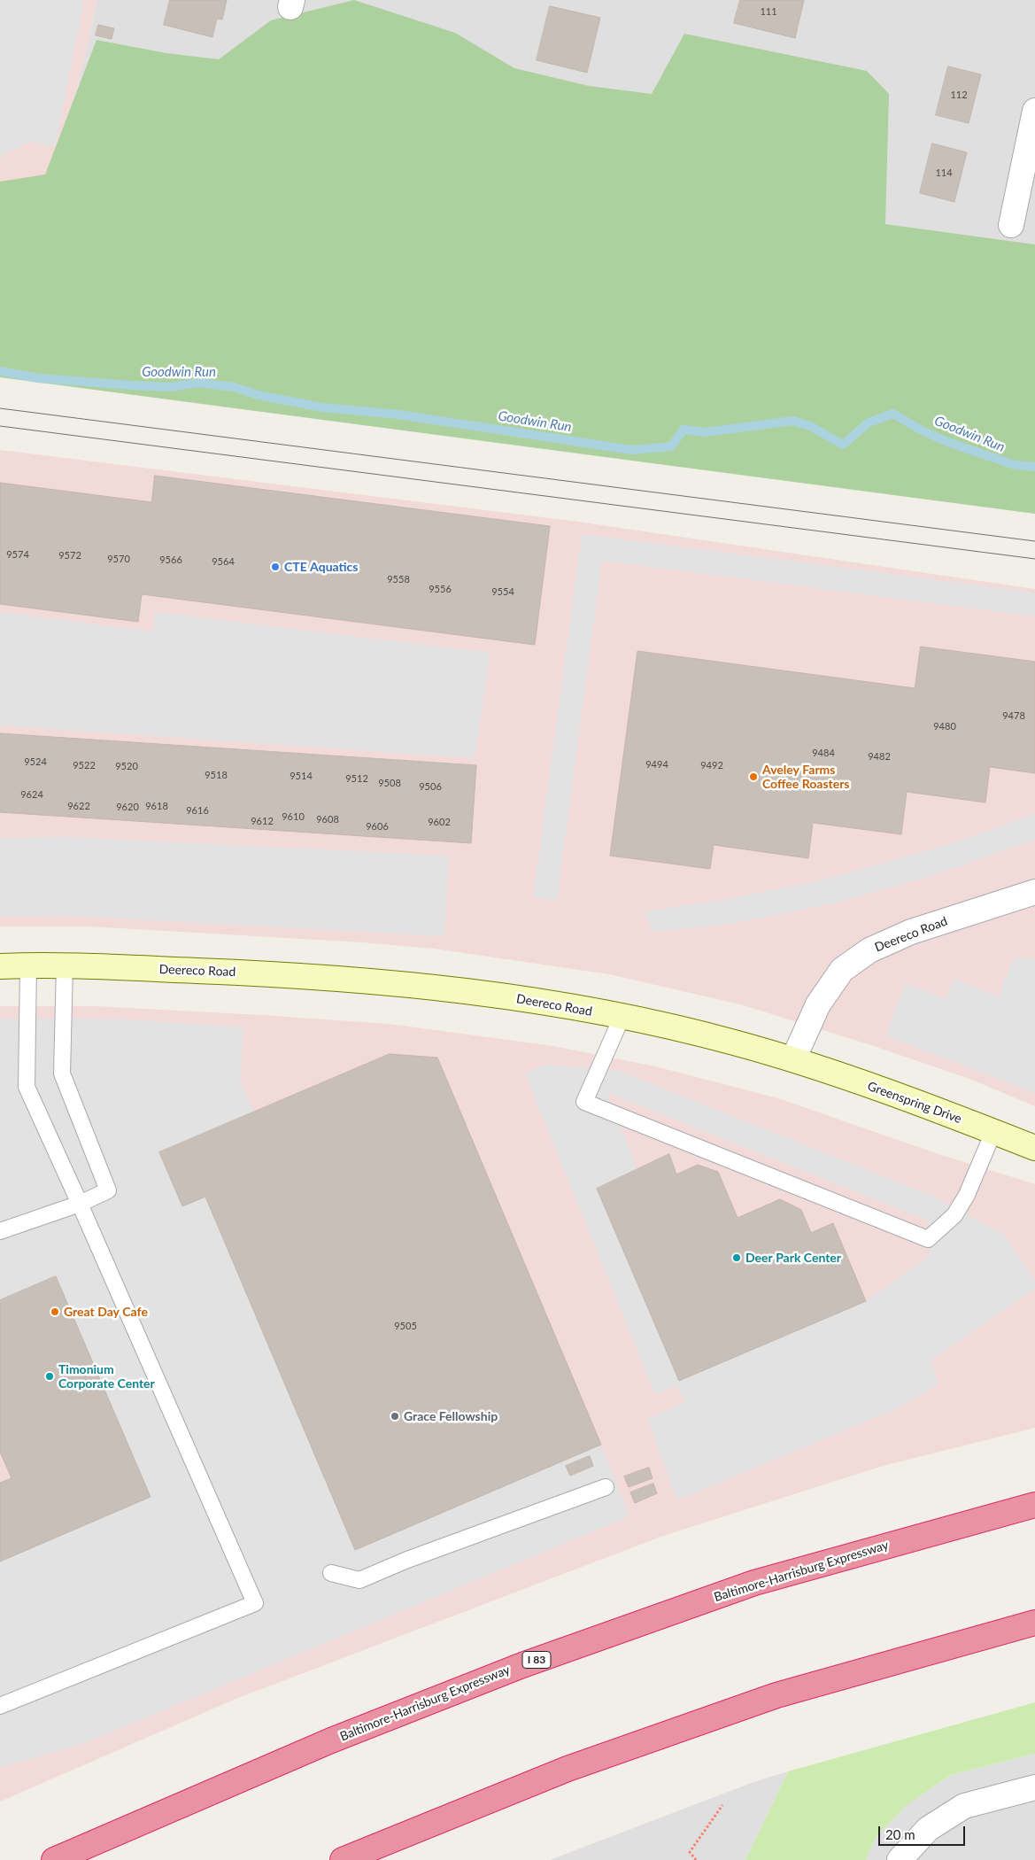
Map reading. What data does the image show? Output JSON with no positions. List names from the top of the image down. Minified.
{"streets":{"highway":["Baltimore-Harrisburg Expressway","I 83"],"main road":["Deereco Road","Greenspring Drive"]},"crossings":[["Deereco Road","Greenspring Drive"]],"water":["Goodwin Run"],"places":["CTE Aquatics","Aveley Farms Coffee Roasters","Deer Park Center","Great Day Cafe","Timonium Corporate Center","Grace Fellowship"],"house_numbers":["111","112","114","9574","9572","9570","9566","9564","9558","9556","9554","9478","9480","9484","9482","9524","9494","9522","9492","9520","9518","9514","9512","9508","9506","9624","9622","9618","9620","9616","9610","9608","9612","9602","9606","9505"],"scale_bar":"20 m"}
